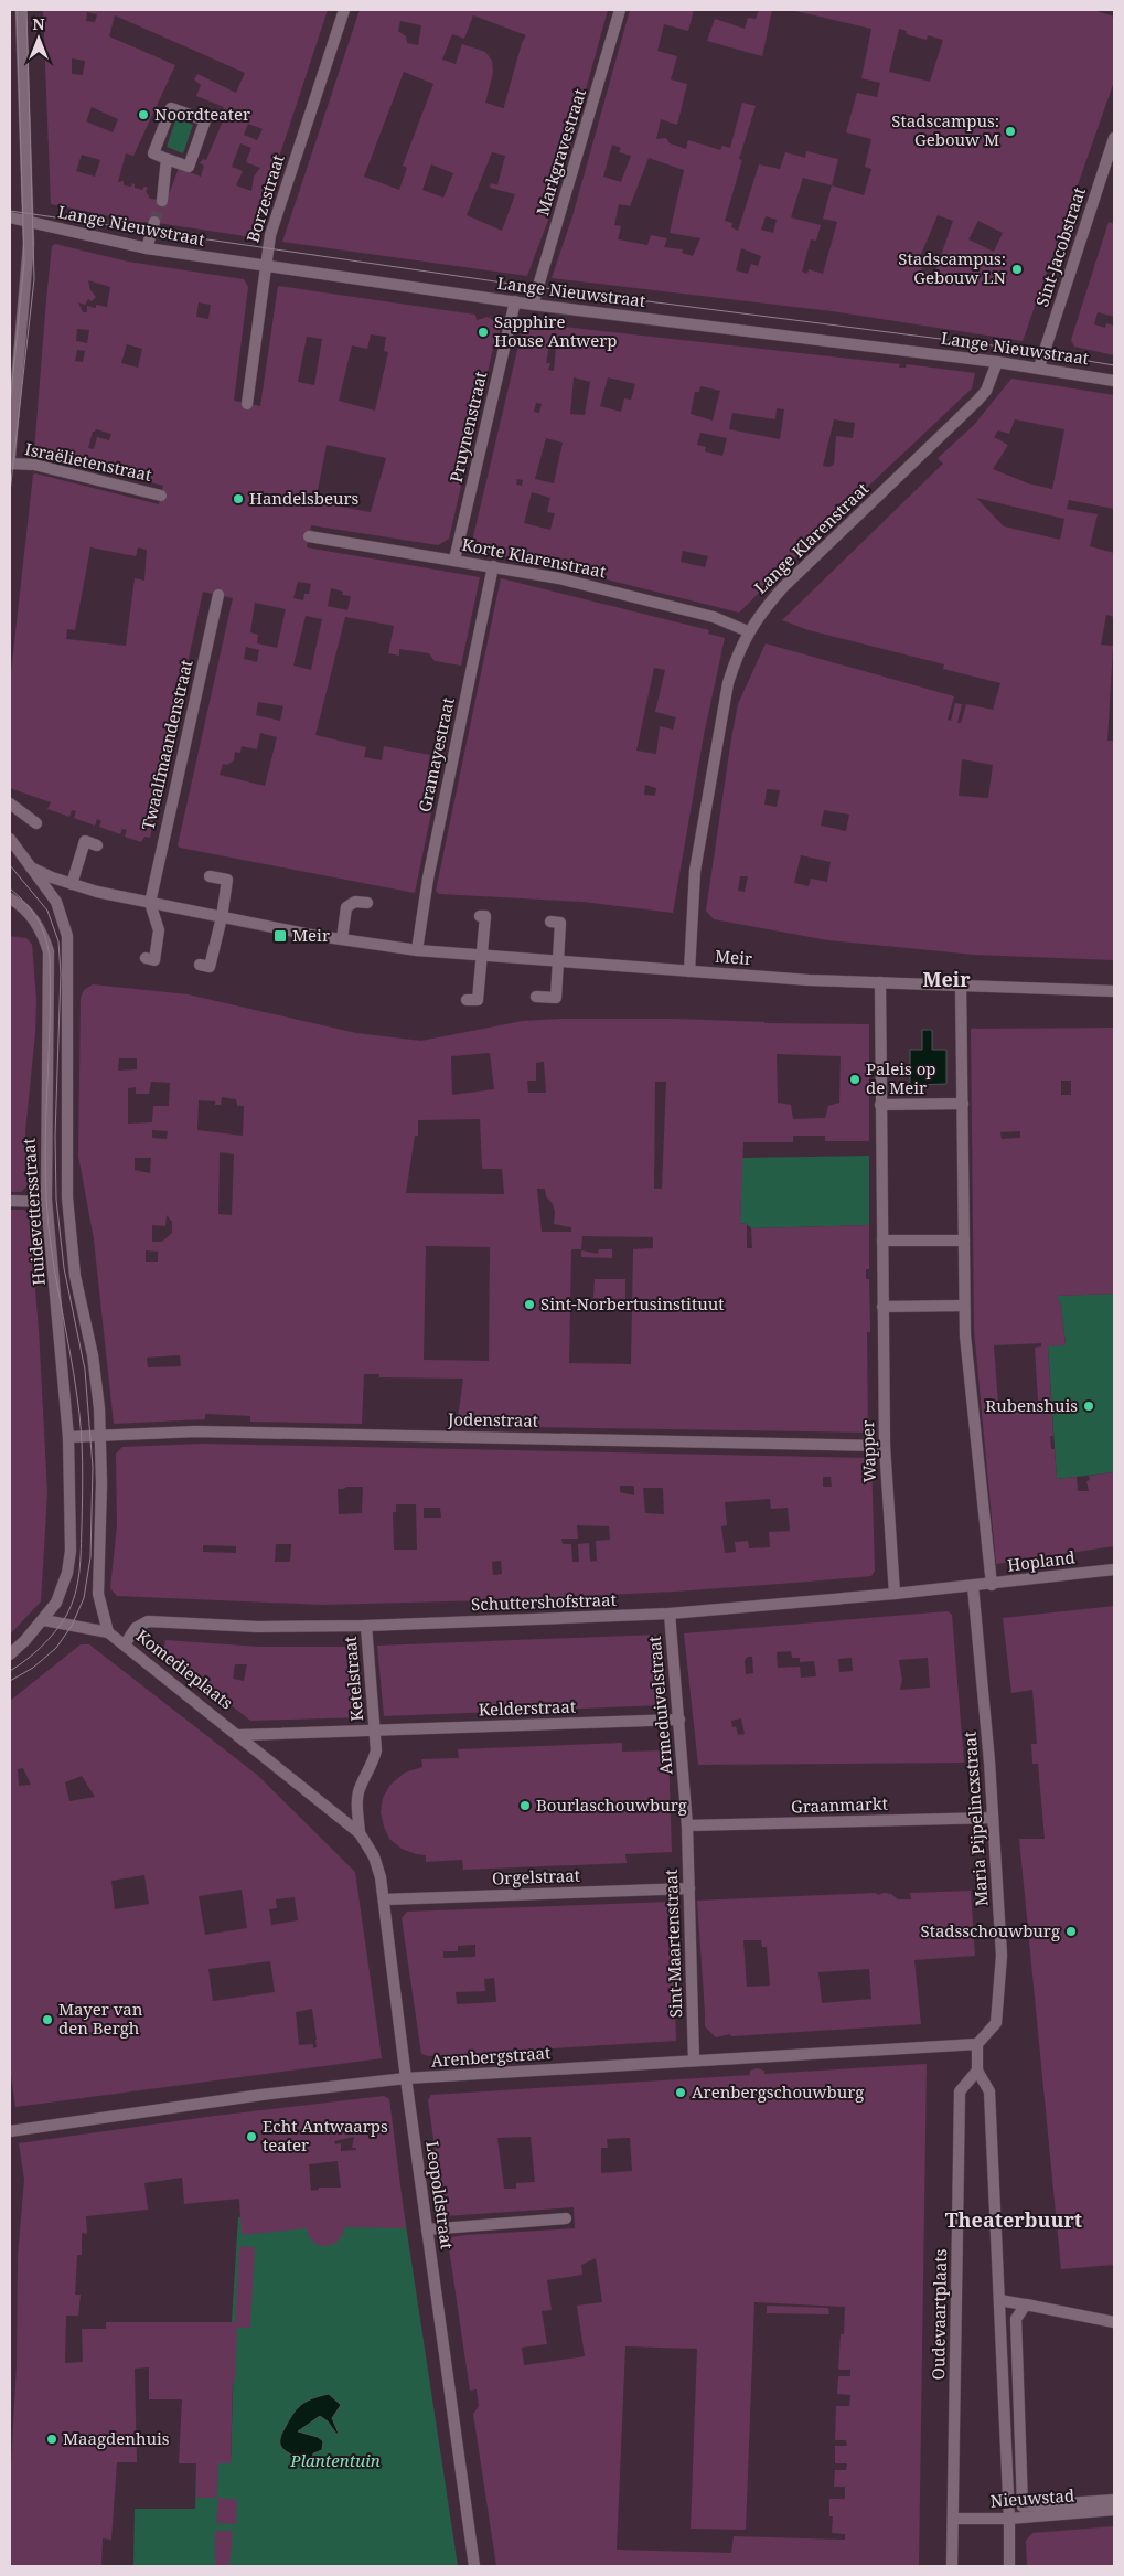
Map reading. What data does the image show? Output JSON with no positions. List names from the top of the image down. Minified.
{"streets":{"street":["Markgravestraat","Borzestraat","Lange Nieuwstraat","Sint-Jacobstraat","Pruynenstraat","Israëlietenstraat","Lange Klarenstraat","Korte Klarenstraat","Twaalfmaandenstraat","Gramayestraat","Meir","Huidevettersstraat","Jodenstraat","Wapper","Hopland","Schuttershofstraat","Komedieplaats","Ketelstraat","Armeduivelstraat","Kelderstraat","Graanmarkt","Maria Pijpelincxstraat","Orgelstraat","Sint-Maartenstraat","Arenbergstraat","Leopoldstraat","Oudevaartplaats","Nieuwstad"]},"crossings":[["Markgravestraat","Lange Nieuwstraat"],["Borzestraat","Lange Nieuwstraat"],["Lange Nieuwstraat","Sint-Jacobstraat"],["Lange Nieuwstraat","Pruynenstraat"],["Lange Nieuwstraat","Lange Klarenstraat"],["Pruynenstraat","Korte Klarenstraat"],["Lange Klarenstraat","Korte Klarenstraat"],["Lange Klarenstraat","Meir"],["Korte Klarenstraat","Gramayestraat"],["Twaalfmaandenstraat","Meir"],["Gramayestraat","Meir"],["Meir","Huidevettersstraat"],["Meir","Wapper"],["Huidevettersstraat","Jodenstraat"],["Huidevettersstraat","Komedieplaats"],["Jodenstraat","Wapper"],["Wapper","Schuttershofstraat"],["Hopland","Schuttershofstraat"],["Hopland","Maria Pijpelincxstraat"],["Schuttershofstraat","Komedieplaats"],["Schuttershofstraat","Ketelstraat"],["Schuttershofstraat","Armeduivelstraat"],["Schuttershofstraat","Maria Pijpelincxstraat"],["Komedieplaats","Ketelstraat"],["Komedieplaats","Leopoldstraat"],["Ketelstraat","Kelderstraat"],["Ketelstraat","Leopoldstraat"],["Armeduivelstraat","Kelderstraat"],["Armeduivelstraat","Graanmarkt"],["Armeduivelstraat","Sint-Maartenstraat"],["Graanmarkt","Maria Pijpelincxstraat"],["Graanmarkt","Sint-Maartenstraat"],["Maria Pijpelincxstraat","Arenbergstraat"],["Orgelstraat","Sint-Maartenstraat"],["Orgelstraat","Leopoldstraat"],["Sint-Maartenstraat","Arenbergstraat"],["Arenbergstraat","Leopoldstraat"],["Oudevaartplaats","Nieuwstad"]],"districts":["Meir","Theaterbuurt"],"parks":["Plantentuin"],"places":{"other":["Noordteater","Stadscampus: Gebouw M","Stadscampus: Gebouw LN","Sapphire House Antwerp","Handelsbeurs","Paleis op de Meir","Sint-Norbertusinstituut","Rubenshuis","Bourlaschouwburg","Stadsschouwburg","Mayer van den Bergh","Arenbergschouwburg","Echt Antwaarps teater","Maagdenhuis"],"transit":["Meir"]},"north":"top"}
